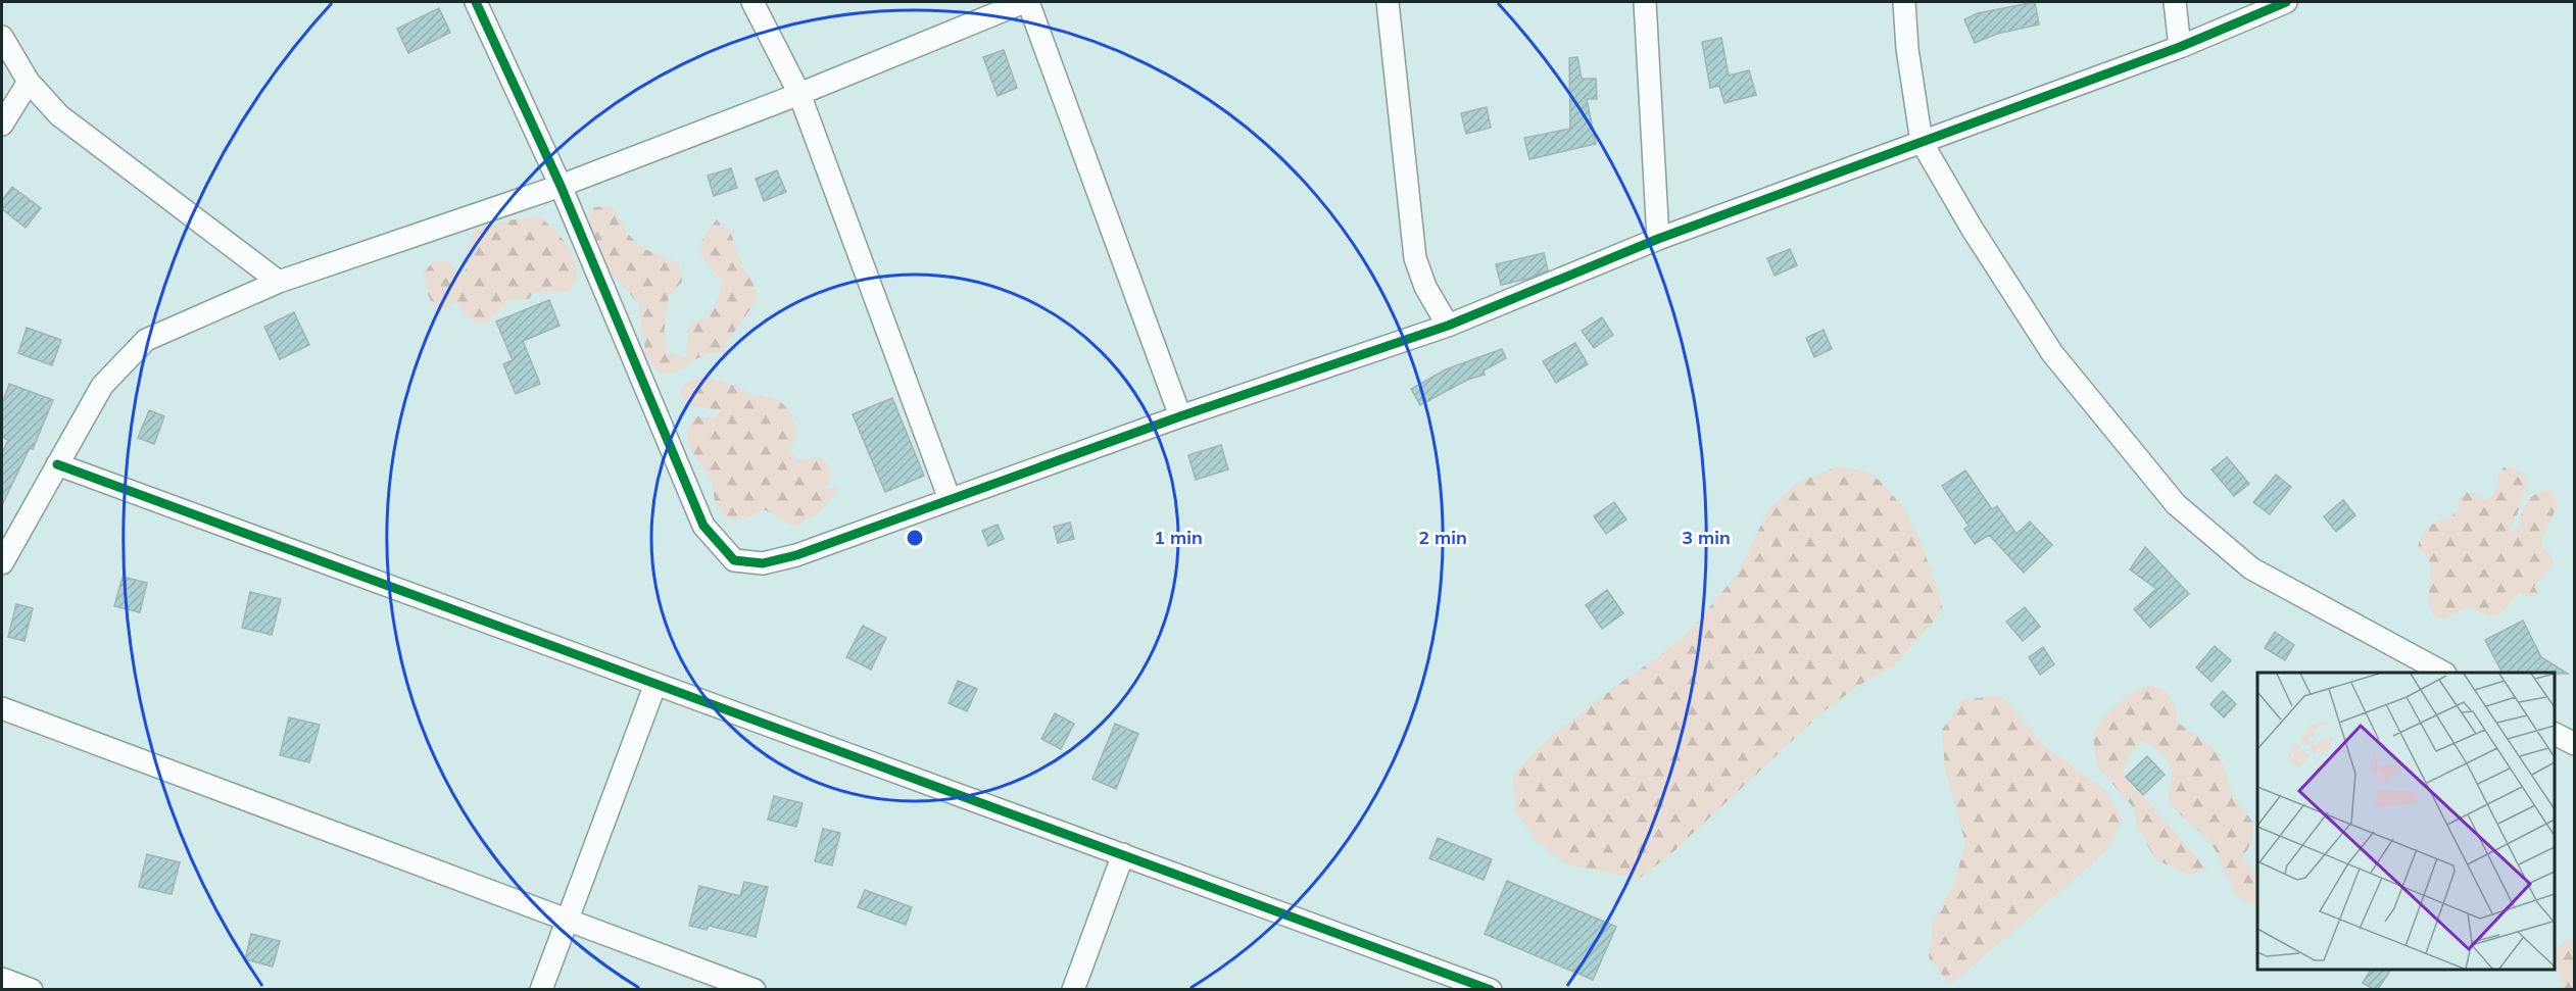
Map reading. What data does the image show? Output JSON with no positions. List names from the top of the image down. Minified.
{"rings":["1 min","2 min","3 min"]}
